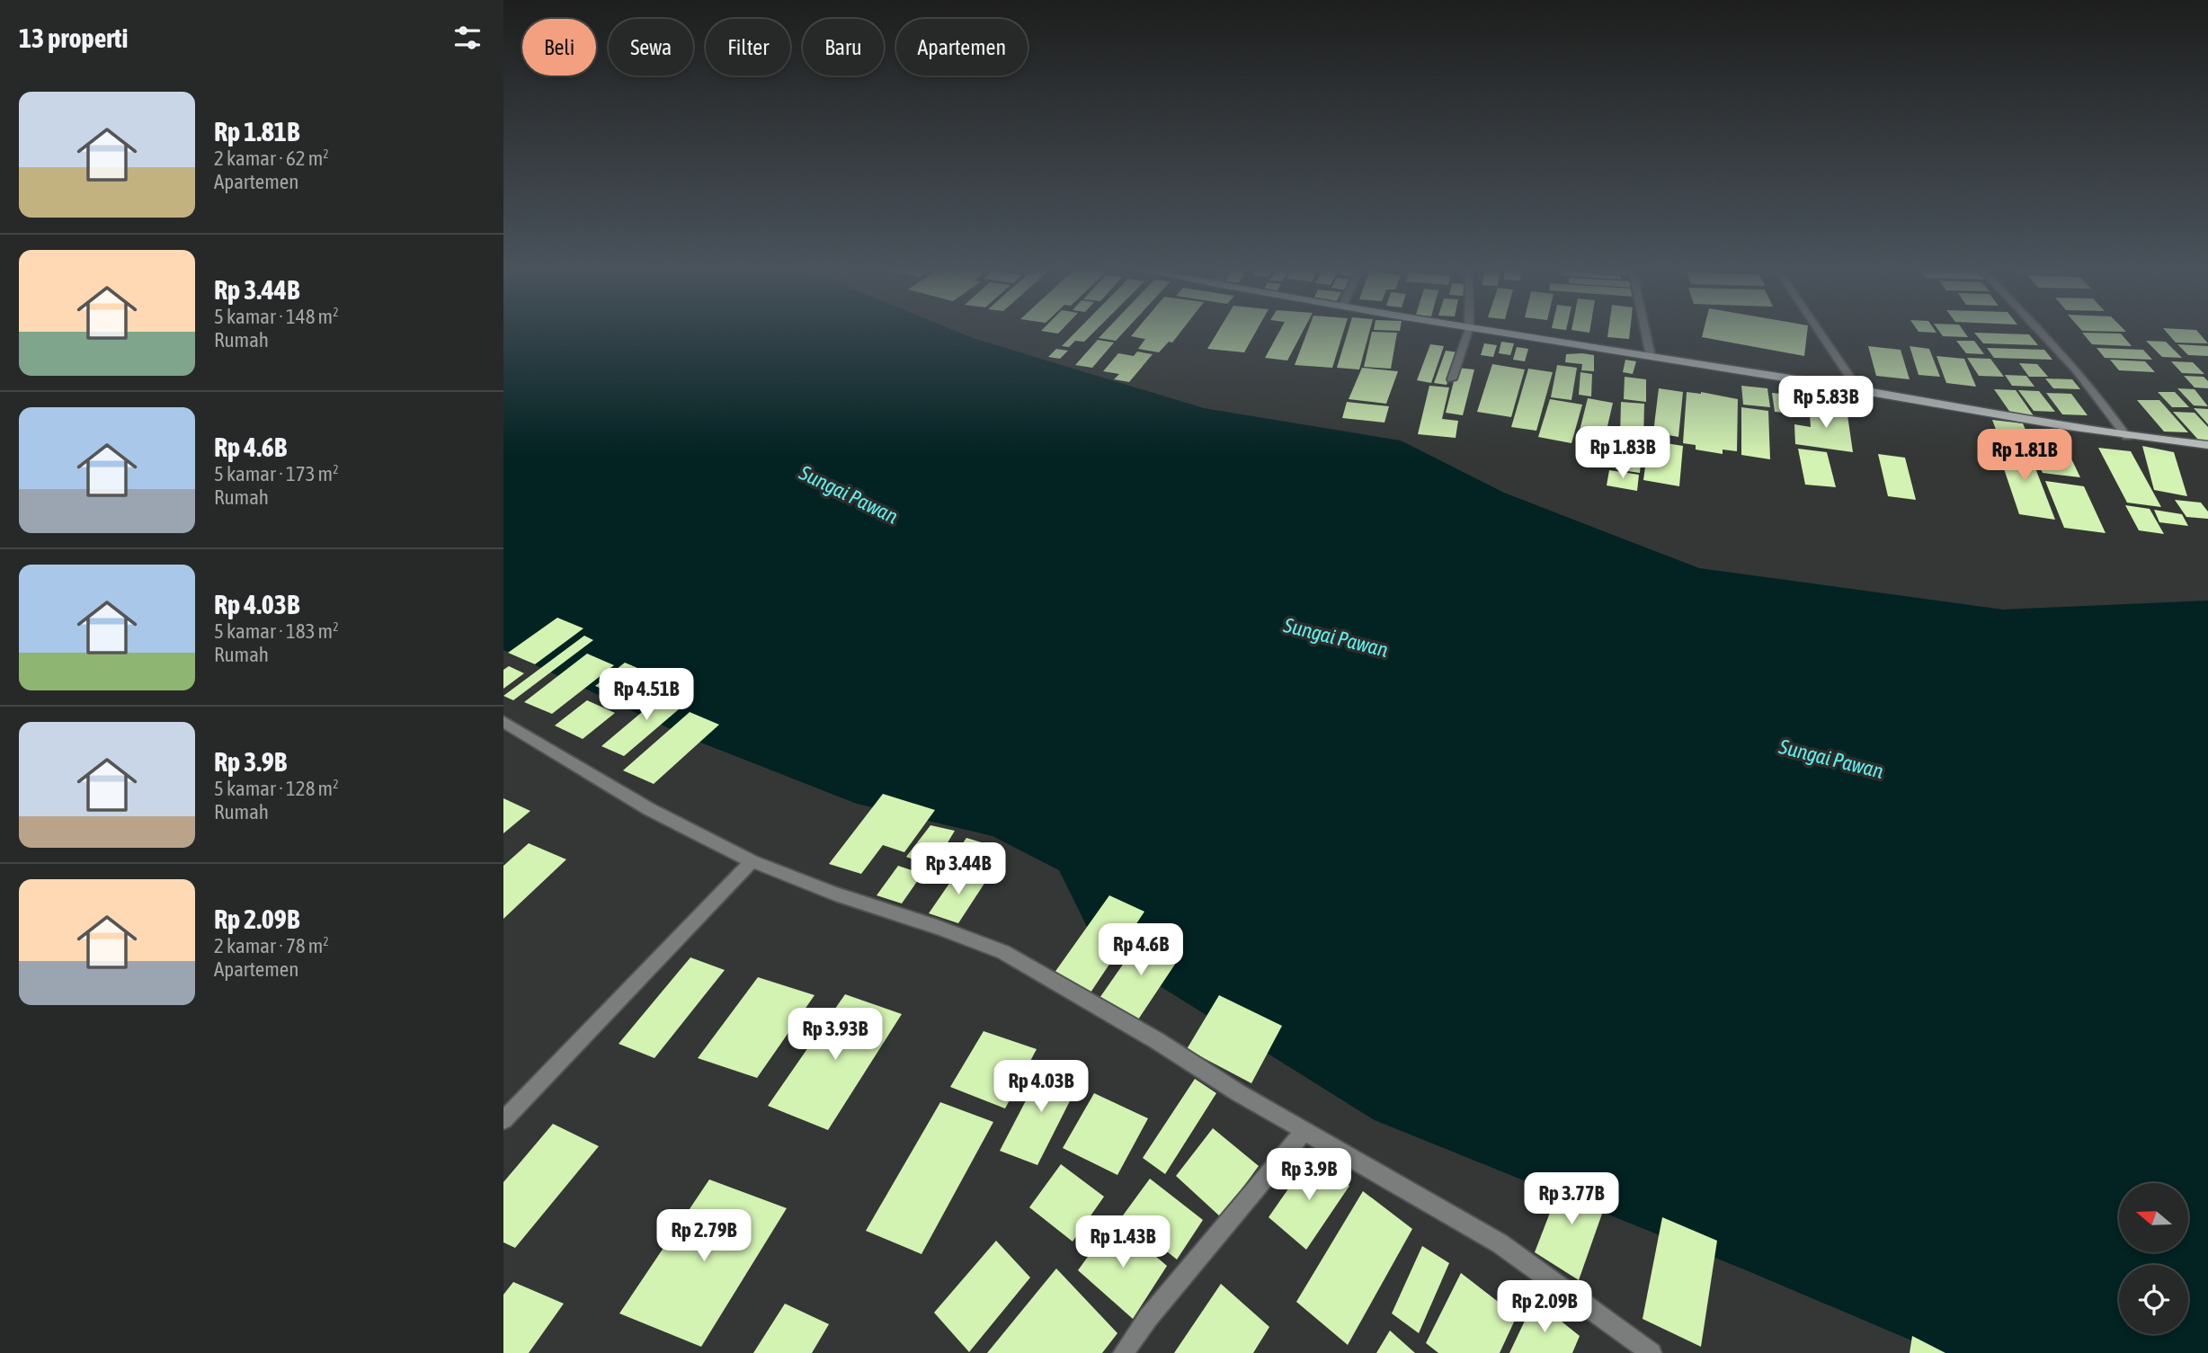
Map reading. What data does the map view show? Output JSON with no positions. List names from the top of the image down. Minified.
{"water":["Sungai Pawan"],"north":"left","page":{"heading":"13 properti","chip":["Beli","Sewa","Filter","Baru","Apartemen"],"list":[{"name":"Rp 1.81B","note":"2 kamar · 62 m² · Apartemen"},{"name":"Rp 3.44B","note":"5 kamar · 148 m² · Rumah"},{"name":"Rp 4.6B","note":"5 kamar · 173 m² · Rumah"},{"name":"Rp 4.03B","note":"5 kamar · 183 m² · Rumah"},{"name":"Rp 3.9B","note":"5 kamar · 128 m² · Rumah"},{"name":"Rp 2.09B","note":"2 kamar · 78 m² · Apartemen"}],"price":["Rp 5.83B","Rp 1.83B","Rp 1.81B","Rp 4.51B","Rp 3.44B","Rp 4.6B","Rp 3.93B","Rp 4.03B","Rp 3.9B","Rp 3.77B","Rp 2.79B","Rp 1.43B","Rp 2.09B"]}}
